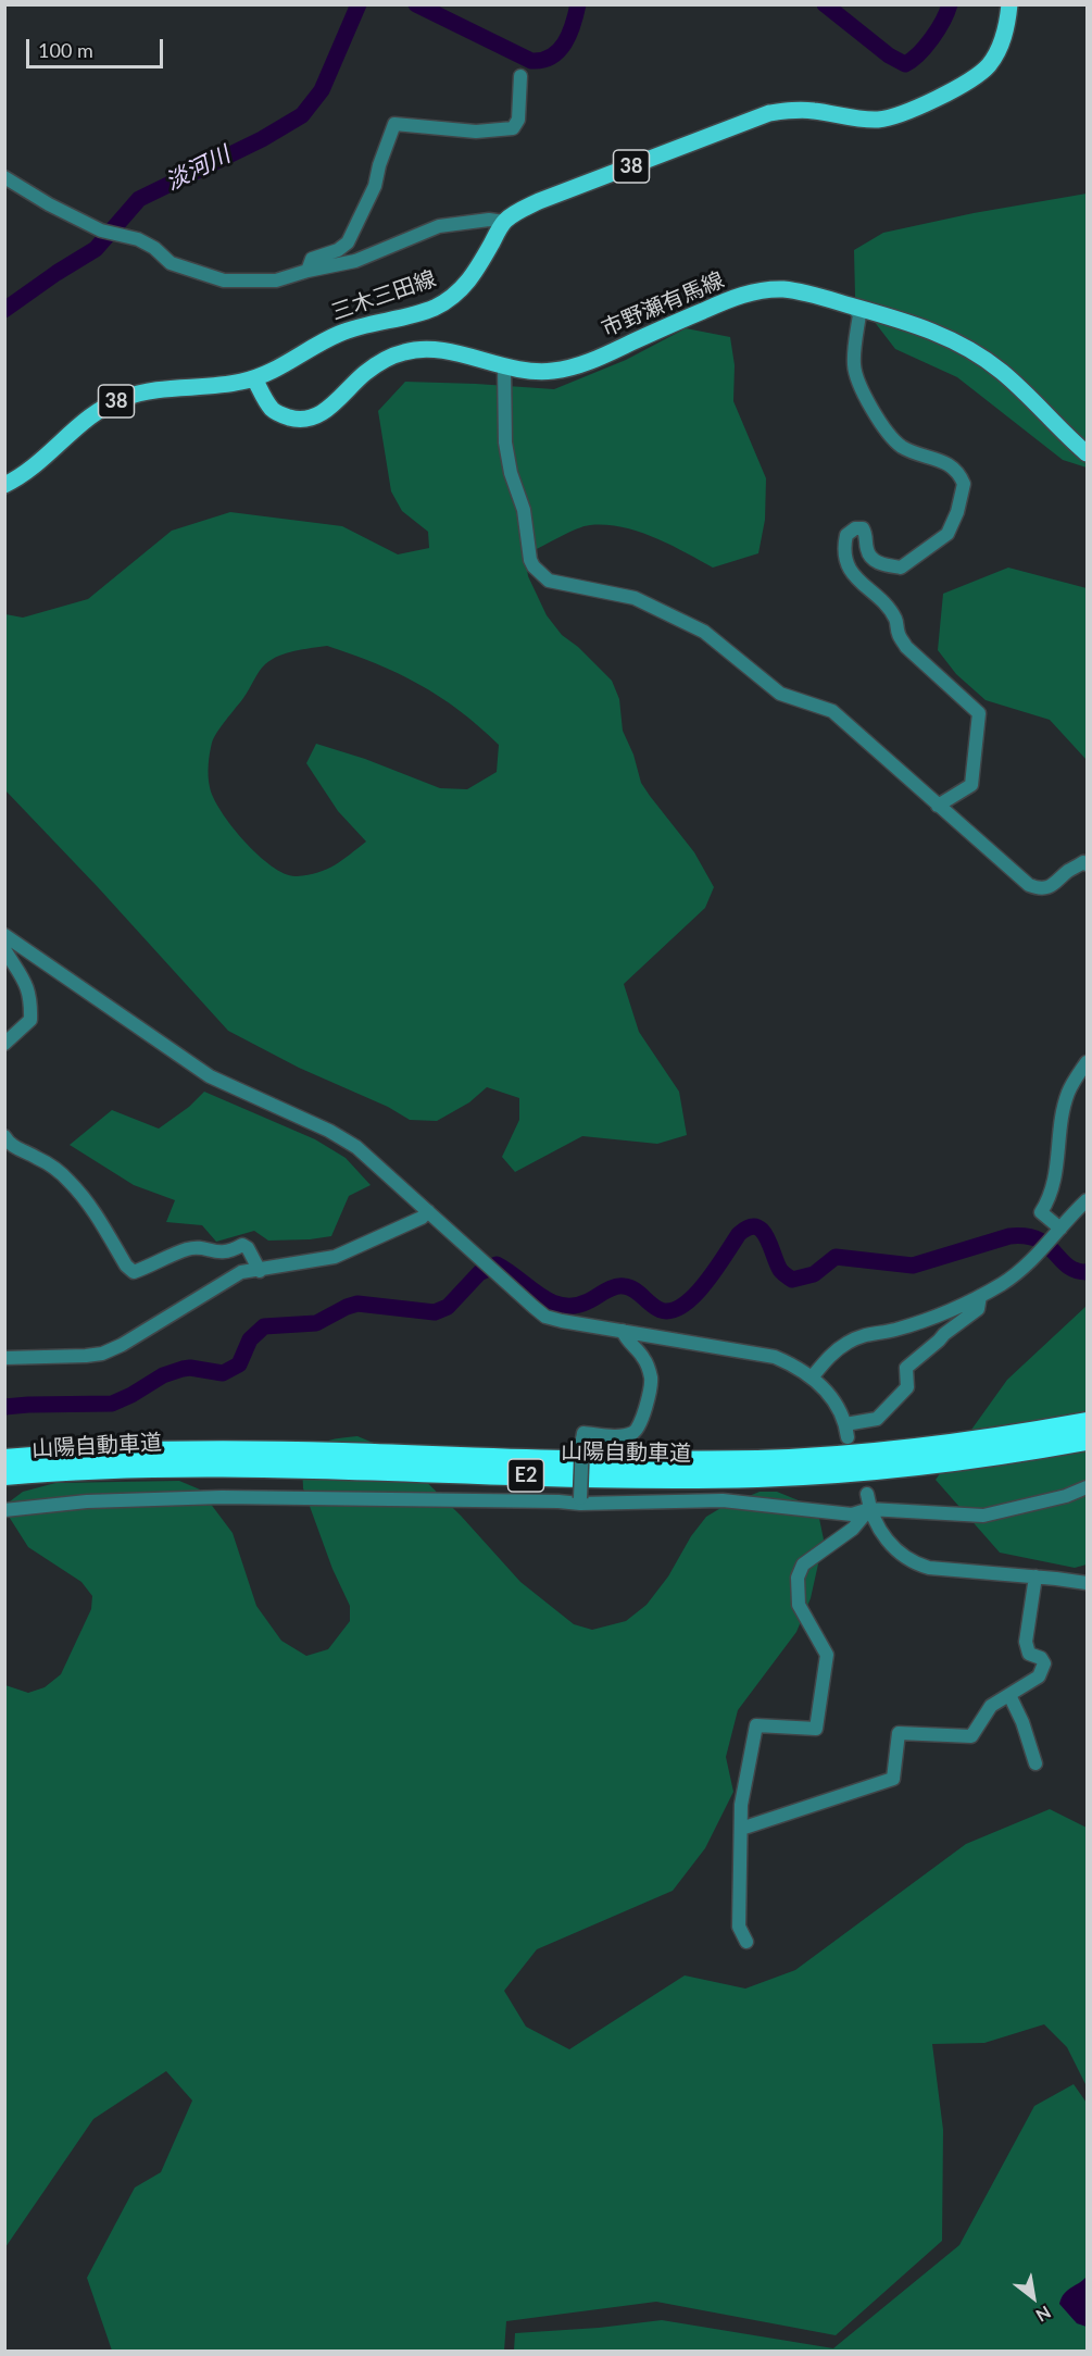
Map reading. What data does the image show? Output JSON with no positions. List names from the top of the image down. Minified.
{"streets":{"highway":["山陽自動車道","E2"],"main road":["38","三木三田線","市野瀬有馬線"]},"crossings":[["三木三田線","市野瀬有馬線"]],"water":["淡河川"],"scale_bar":"100 m","north":"bottom right"}
